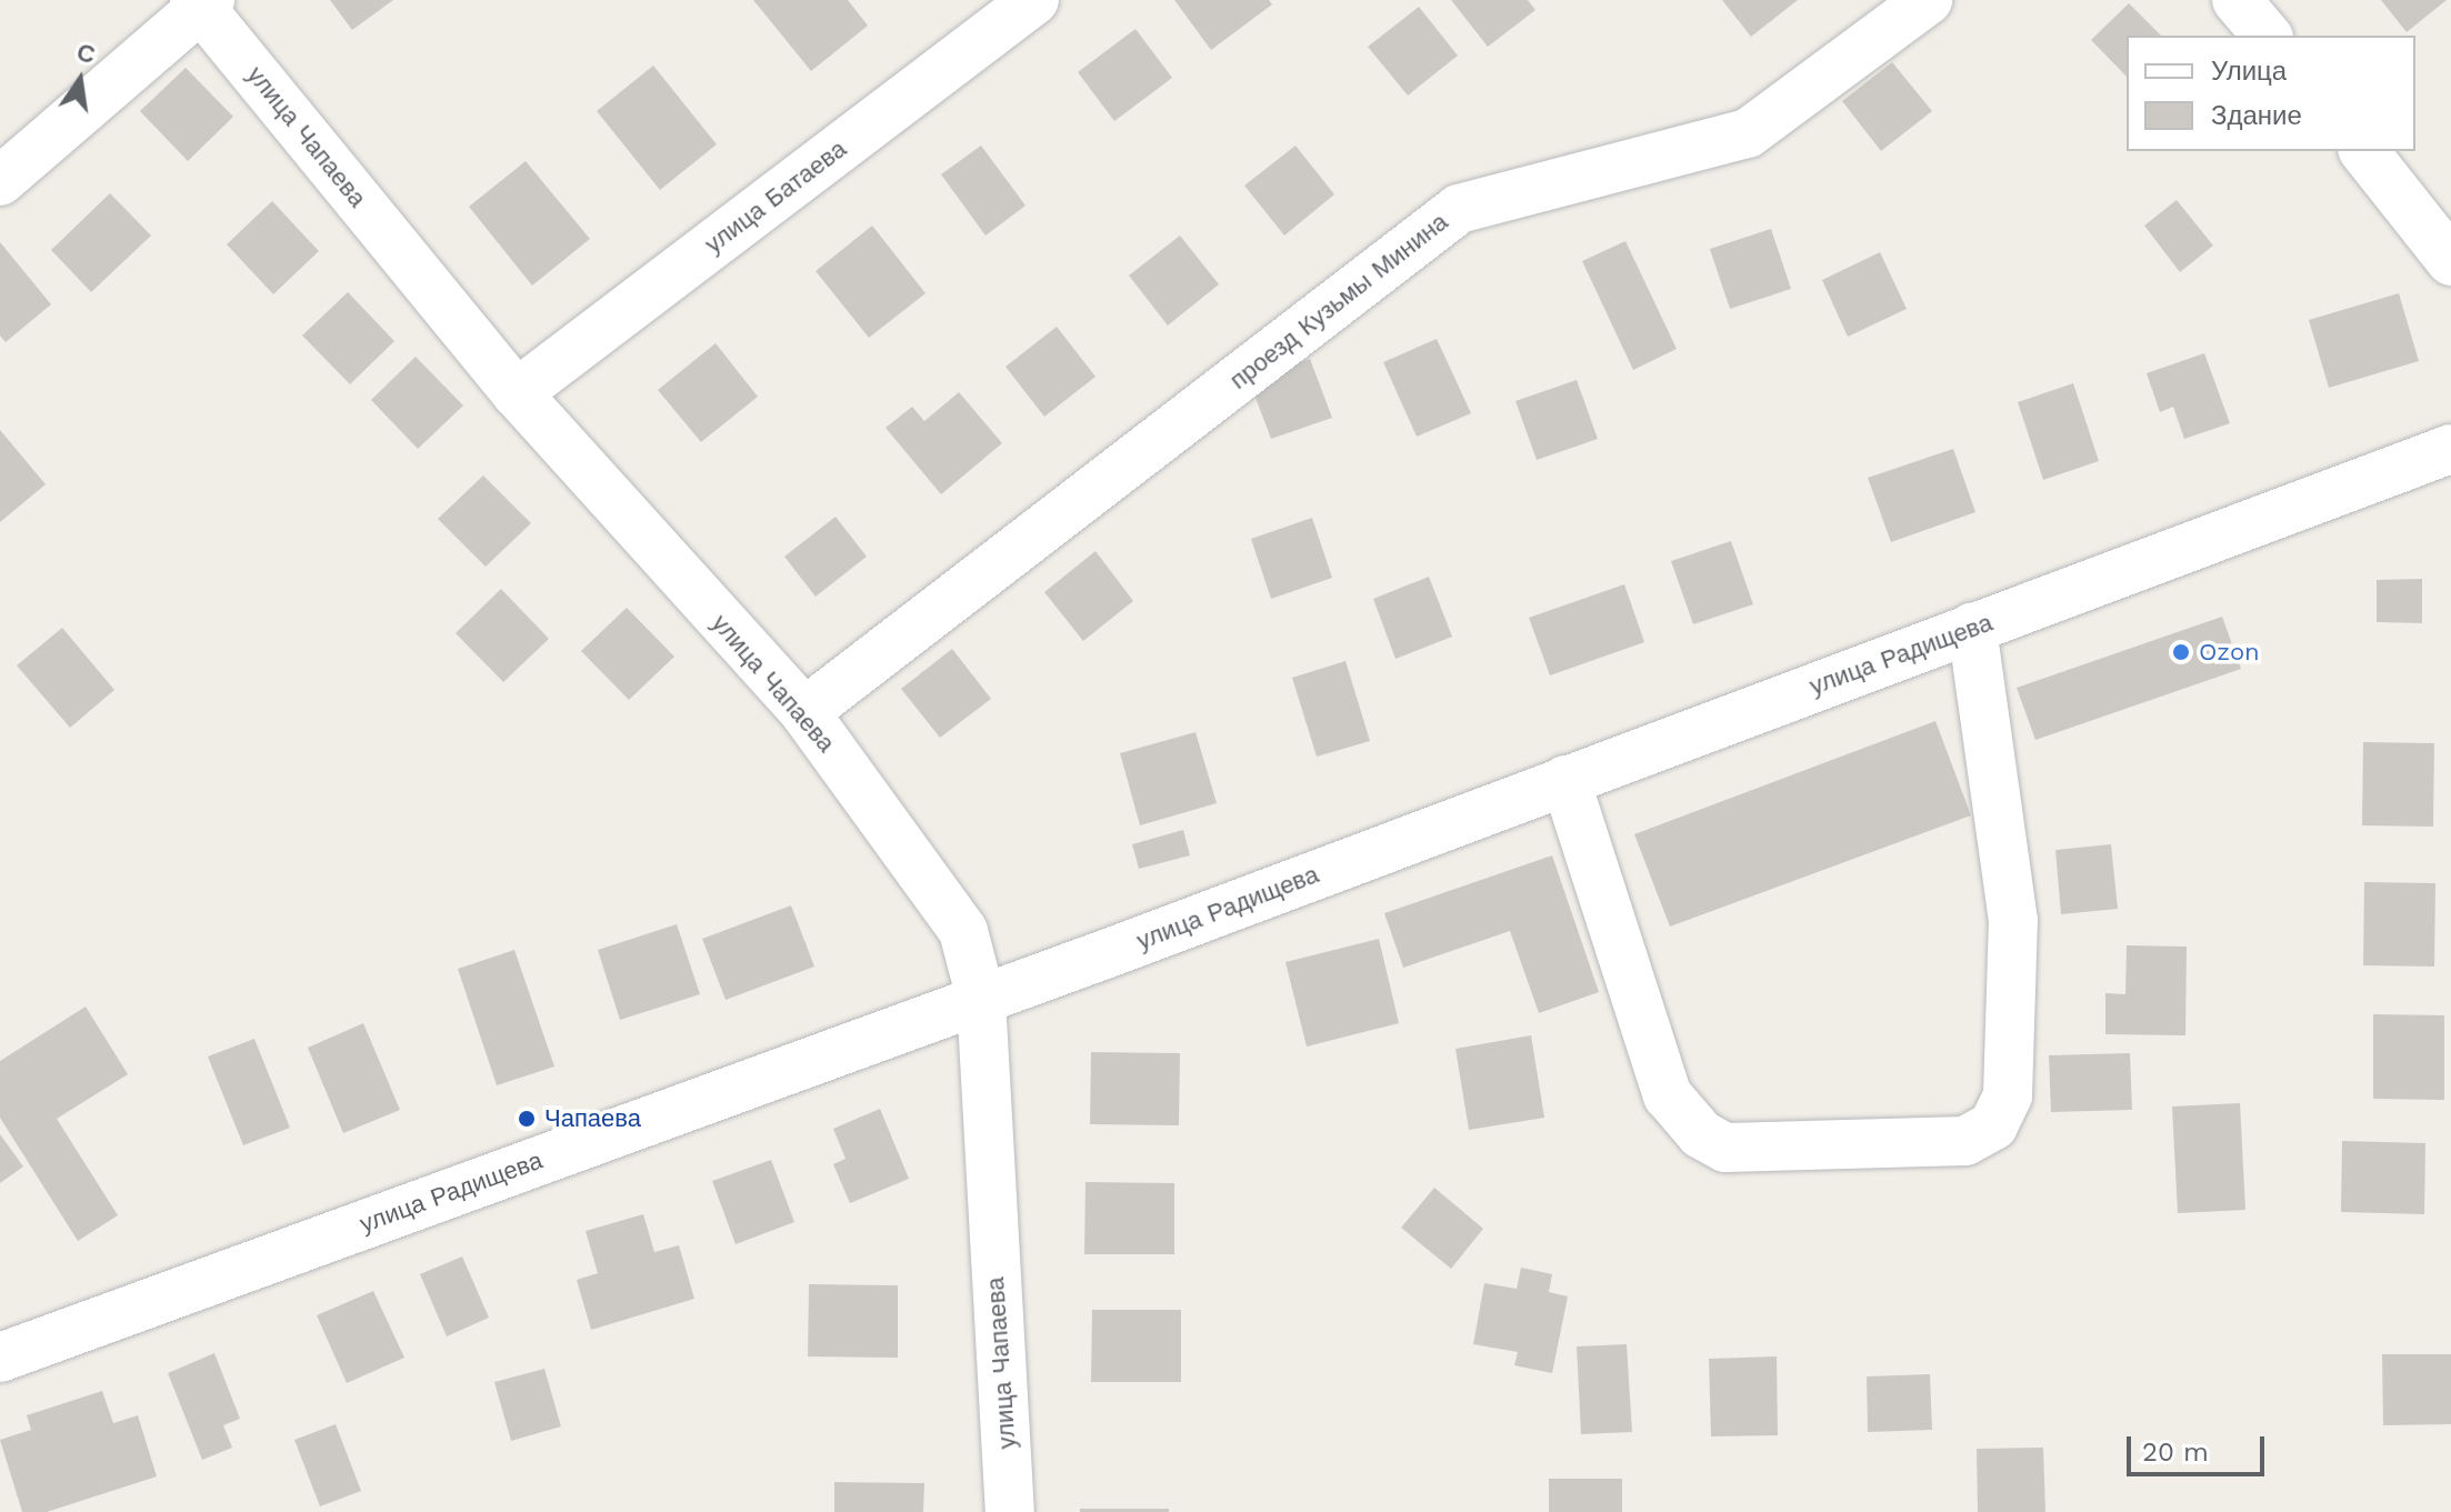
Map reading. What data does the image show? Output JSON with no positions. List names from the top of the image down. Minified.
{"streets":{"street":["улица Чапаева","улица Батаева","проезд Кузьмы Минина","улица Радищева"]},"crossings":[["улица Чапаева","улица Батаева"],["улица Чапаева","проезд Кузьмы Минина"],["улица Чапаева","улица Радищева"]],"places":["Ozon","Чапаева"],"legend":["Улица","Здание"],"scale_bar":"20 m","north":"top"}
